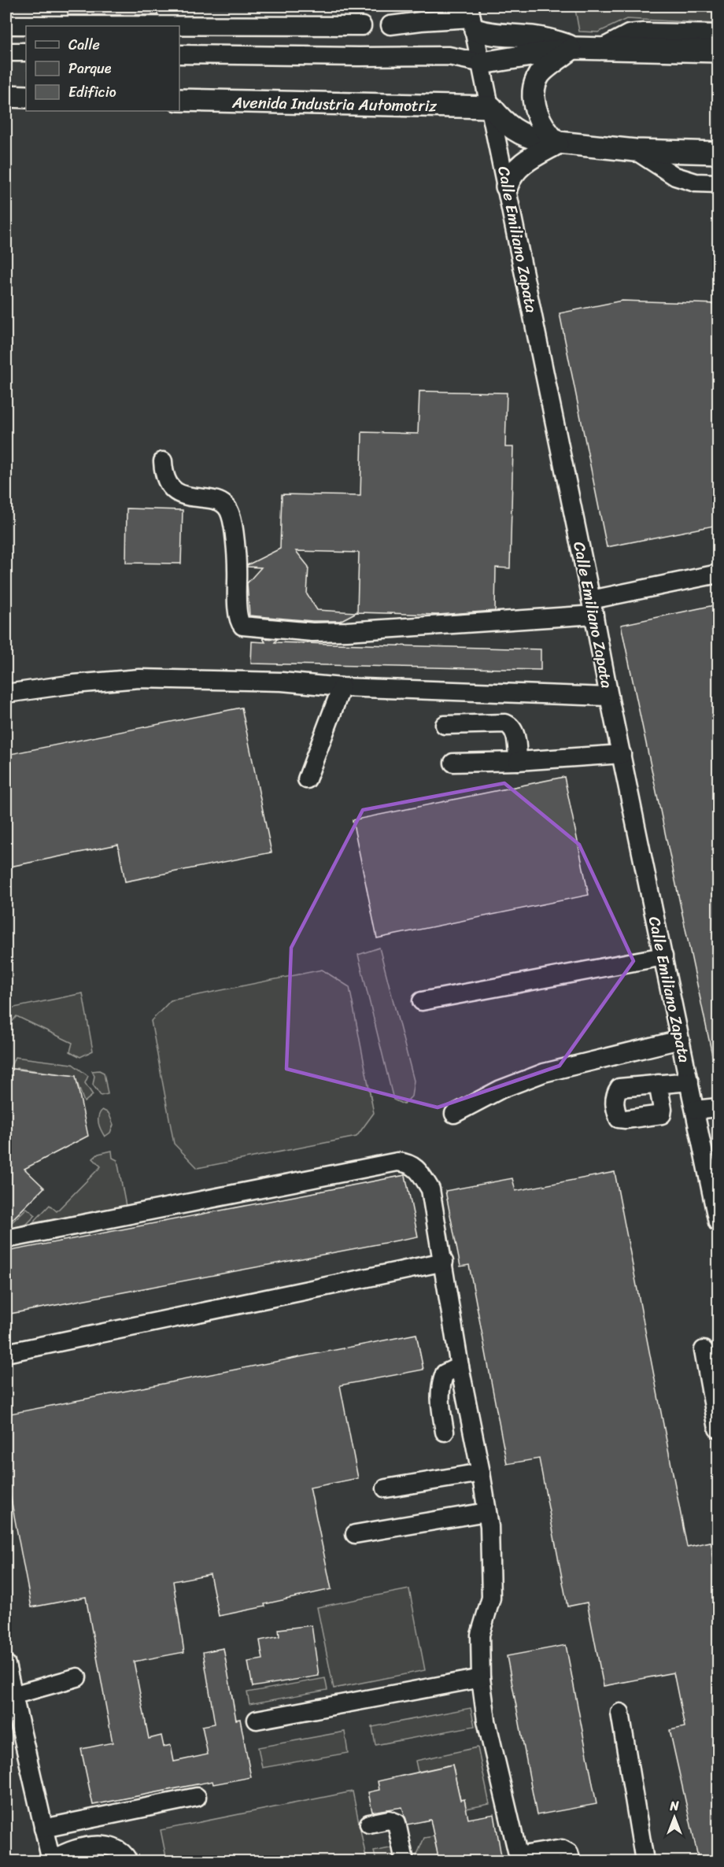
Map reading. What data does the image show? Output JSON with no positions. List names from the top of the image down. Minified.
{"streets":{"main road":["Avenida Industria Automotriz"],"street":["Calle Emiliano Zapata"]},"crossings":[["Avenida Industria Automotriz","Calle Emiliano Zapata"]],"legend":["Calle","Parque","Edificio"],"north":"top"}
